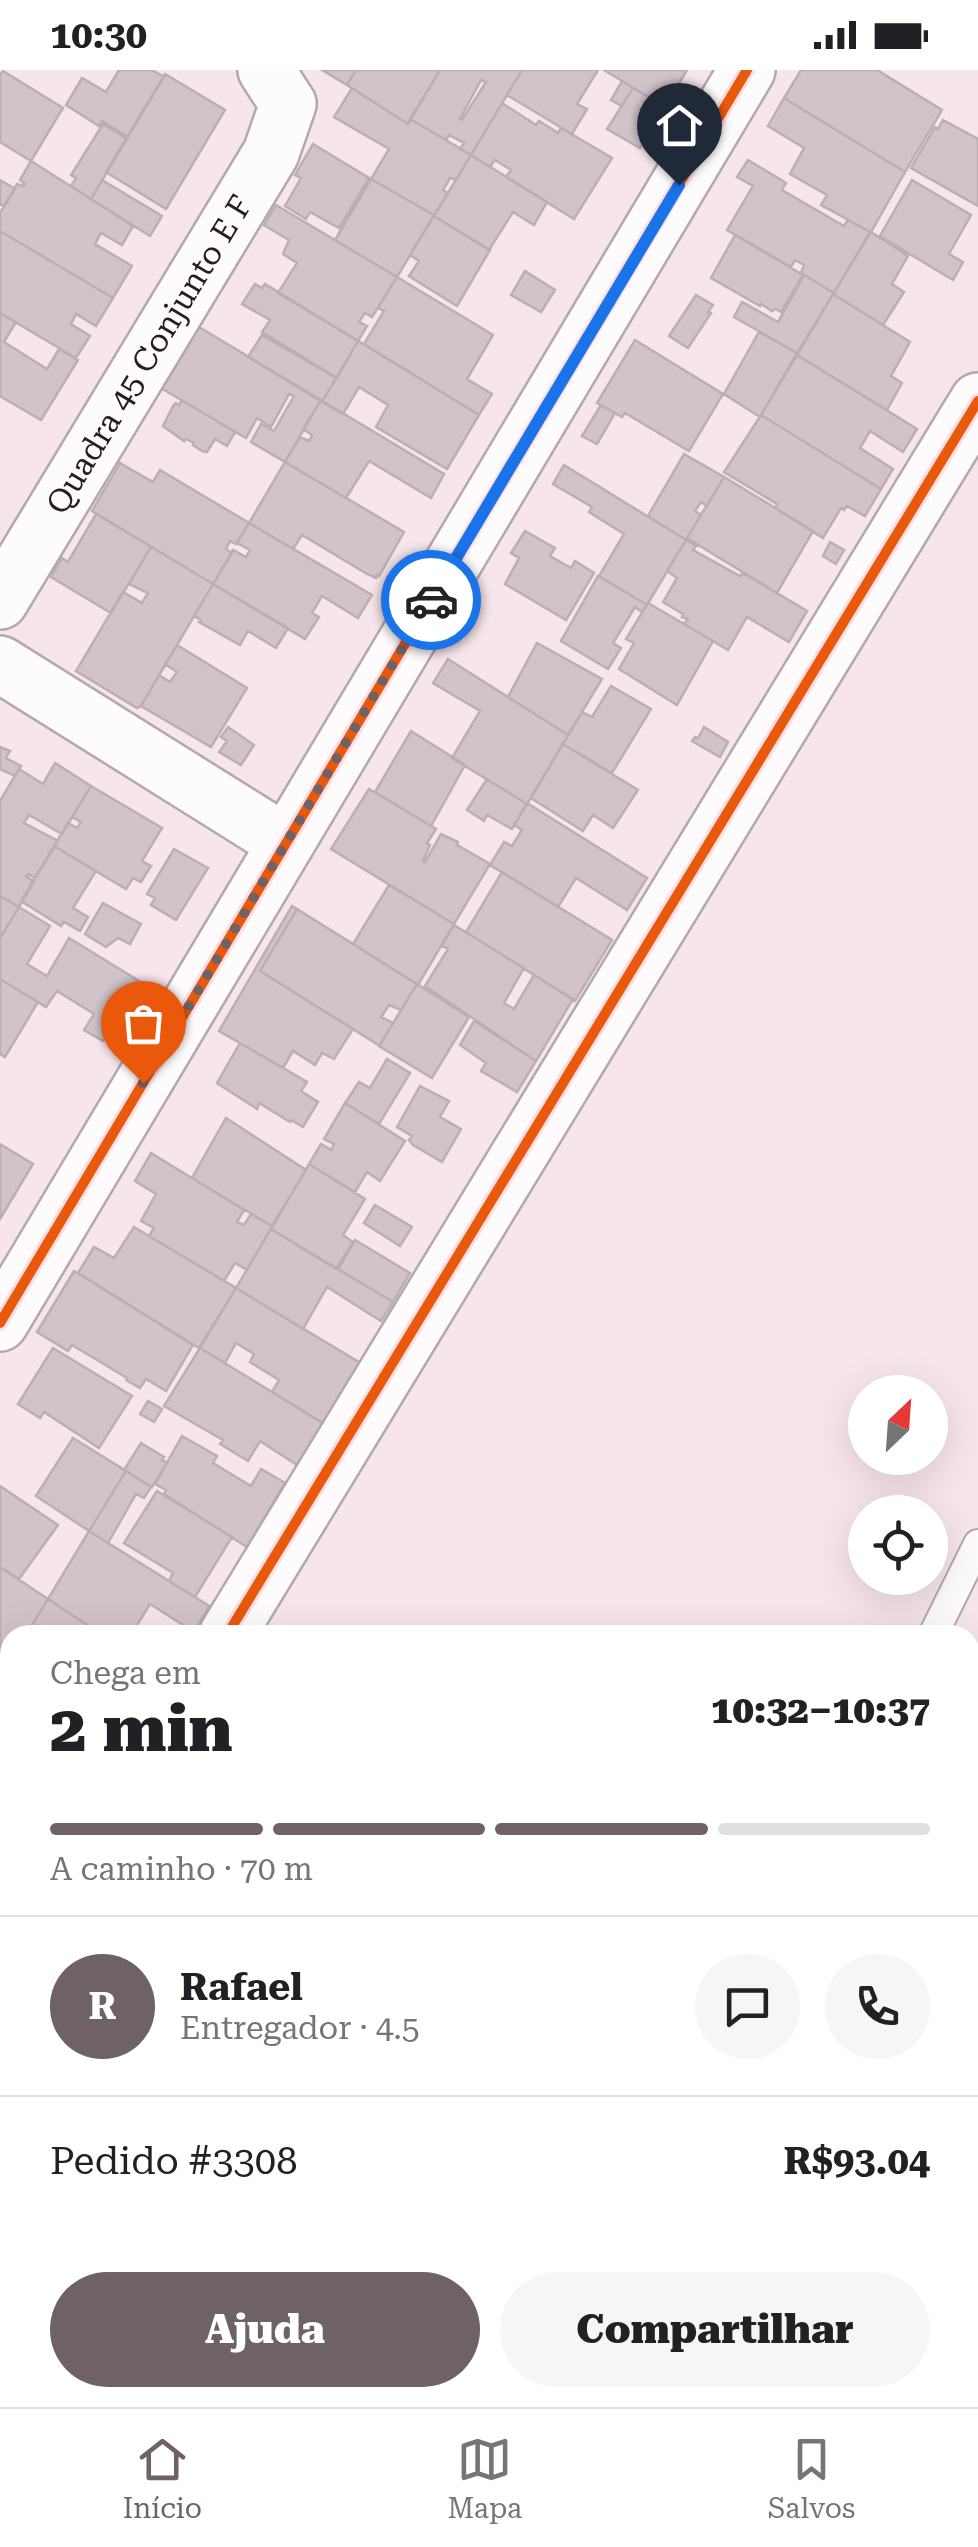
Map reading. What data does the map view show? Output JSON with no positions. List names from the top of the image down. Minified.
{"streets":{"street":["Quadra 45 Conjunto E F"]},"north":"top right","page":{"status":"10:30","heading":["2 min","Chega em","10:32–10:37"],"panel":["Rafael","Entregador · 4.5","Pedido #3308","R$93.04"],"bar":"A caminho · 70 m","round":"R","buttons":["Ajuda","Compartilhar"],"tabs":["Início","Mapa","Salvos"]}}
